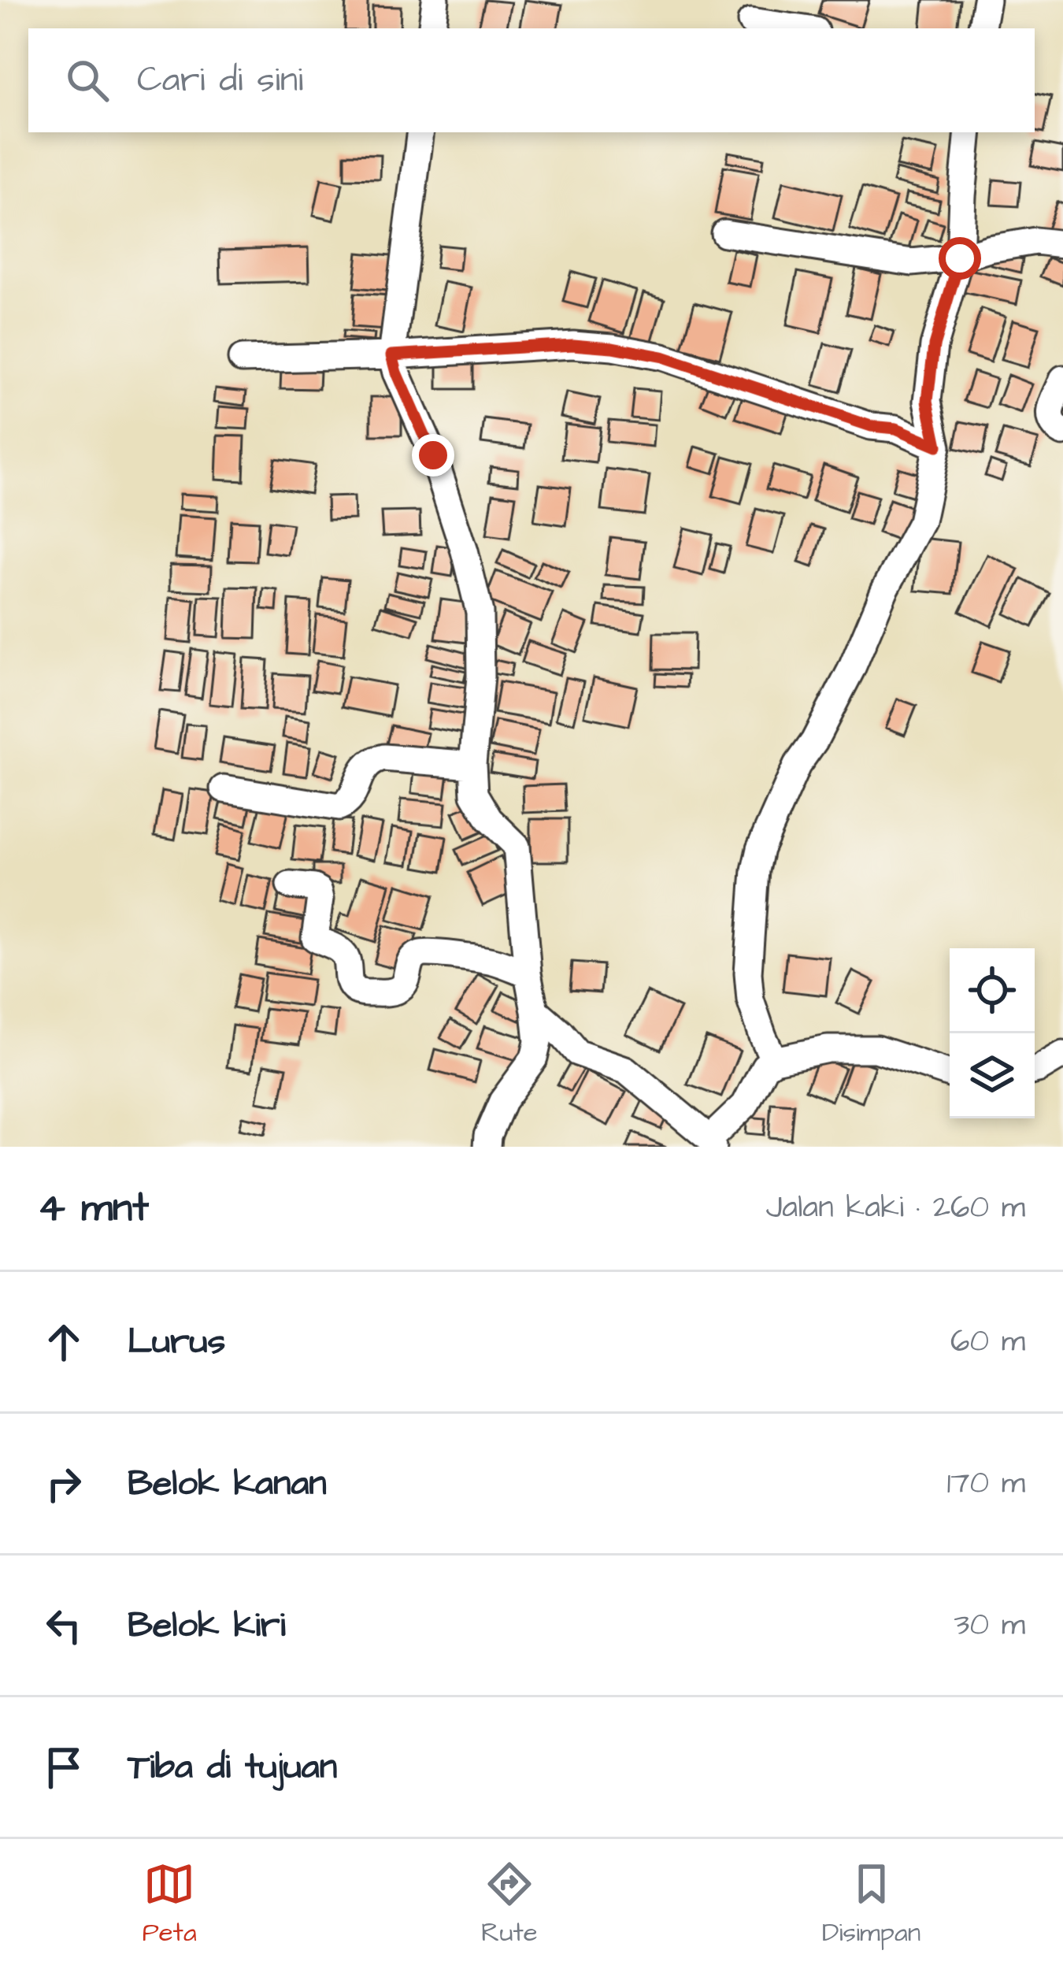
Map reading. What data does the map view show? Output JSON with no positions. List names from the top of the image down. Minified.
{"page":{"search":"Cari di sini","heading":["4 mnt","Jalan kaki · 260 m"],"list":[["Lurus","60 m"],["Belok kanan","170 m"],["Belok kiri","30 m"],"Tiba di tujuan"],"nav":["Peta","Rute","Disimpan"]}}
